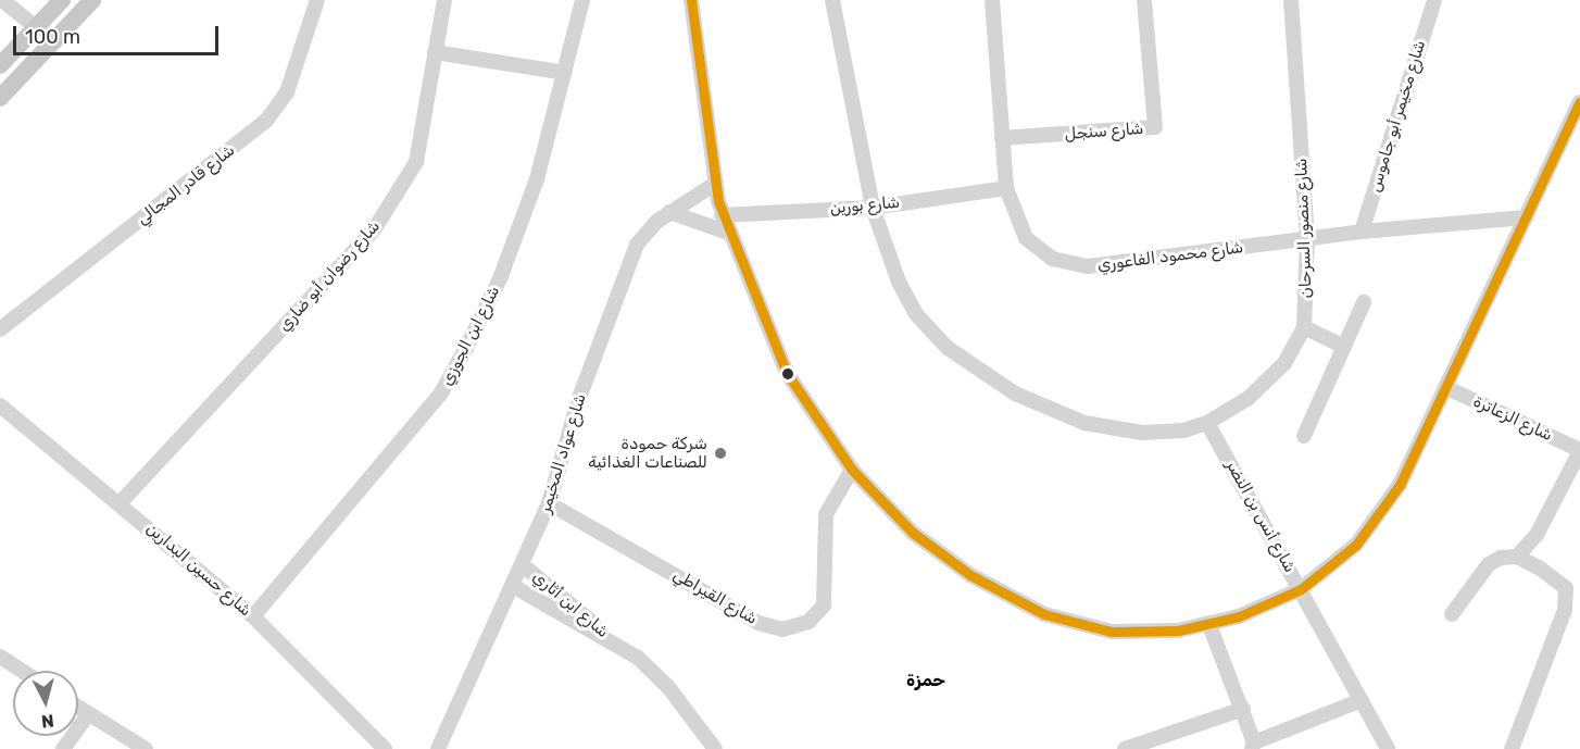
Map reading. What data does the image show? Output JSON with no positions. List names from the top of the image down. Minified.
{"streets":{"street":["شارع مخيمر أبو جاموس","شارع سنجل","شارع قادر المجالي","شارع بورين","شارع منصور السرحان","شارع محمود الفاعوري","شارع رضوان أبو ضاري","شارع ابن الجوزي","شارع الزعاترة","شارع عواد المخيمر","شارع أنس بن النضر","شارع حسين البدارين","شارع القيراطي","شارع ابن أثاري"]},"crossings":[["شارع مخيمر أبو جاموس","شارع محمود الفاعوري"],["شارع سنجل","شارع محمود الفاعوري"],["شارع بورين","شارع منصور السرحان"],["شارع بورين","شارع محمود الفاعوري"],["شارع منصور السرحان","شارع محمود الفاعوري"],["شارع منصور السرحان","شارع أنس بن النضر"],["شارع رضوان أبو ضاري","شارع حسين البدارين"],["شارع ابن الجوزي","شارع حسين البدارين"],["شارع عواد المخيمر","شارع القيراطي"],["شارع عواد المخيمر","شارع ابن أثاري"]],"districts":["حمزة"],"places":["شركة حمودة للصناعات الغذائية"],"scale_bar":"100 m","north":"bottom"}
